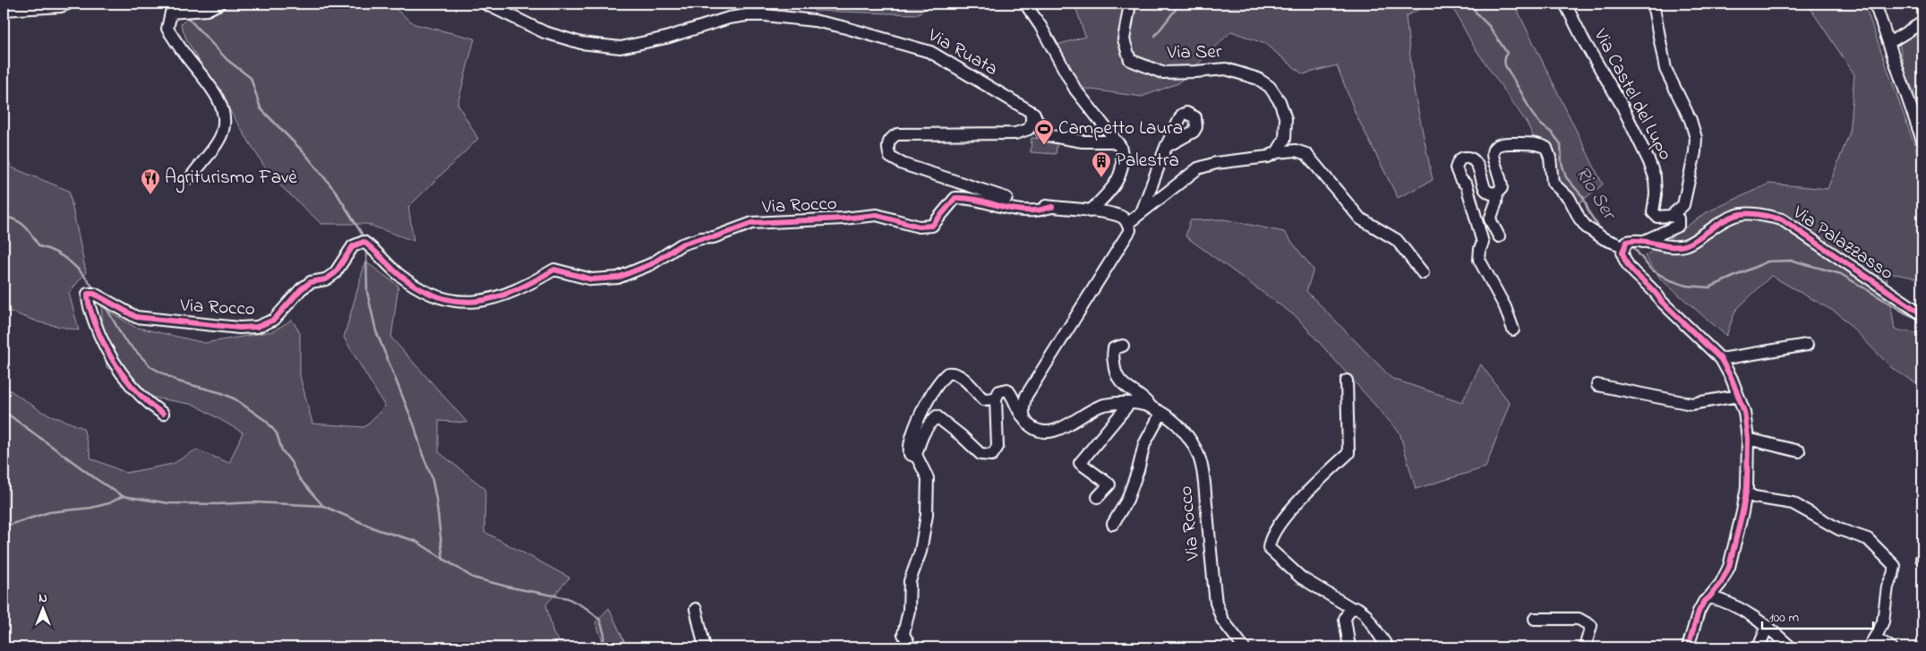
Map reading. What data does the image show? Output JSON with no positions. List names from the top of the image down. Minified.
{"streets":{"street":["Via Ruata","Via Ser","Via Castel del Lupo","Via Rocco","Via Palazzasso"]},"crossings":[["Via Ruata","Via Rocco"]],"water":["Rio Ser"],"places":{"sports":["Campetto Laura"],"building":["Palestra"],"restaurant":["Agriturismo Favè"]},"scale_bar":"100 m","north":"top"}
